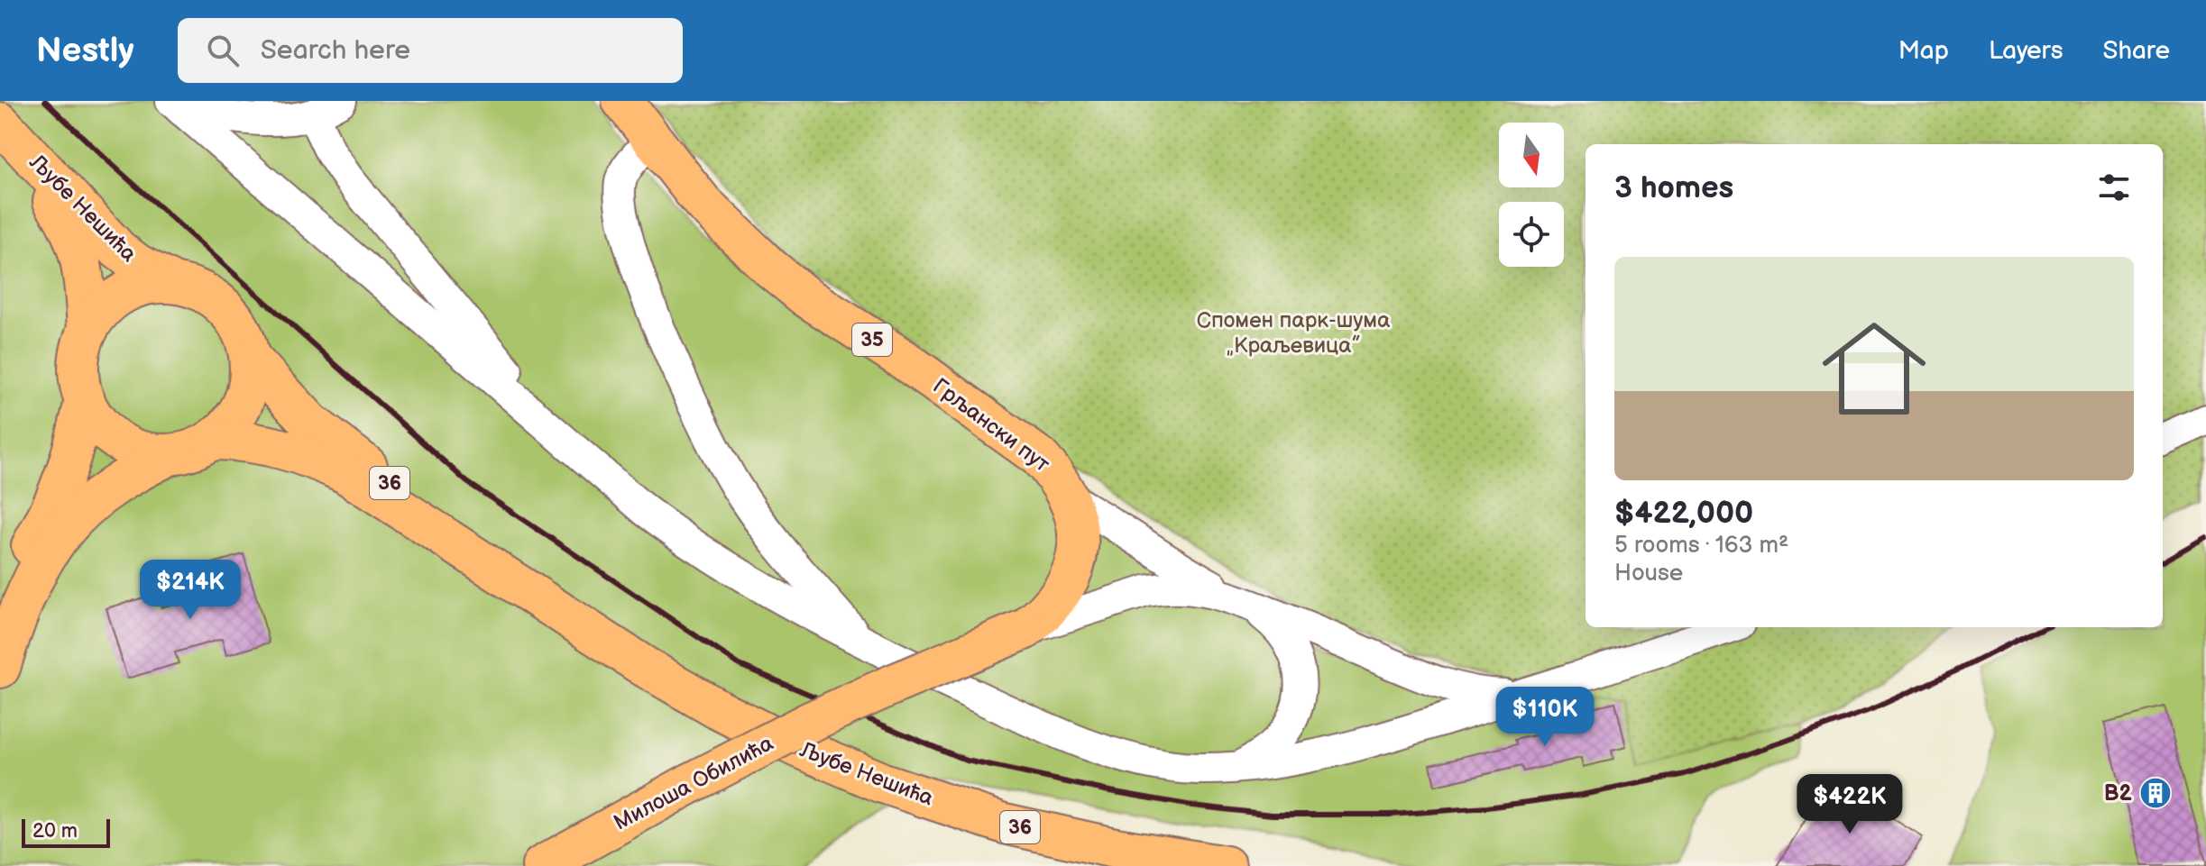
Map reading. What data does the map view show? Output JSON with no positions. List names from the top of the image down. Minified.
{"streets":{"main road":["Љубе Нешића","35","Грљански пут","36","Милоша Обилића"]},"crossings":[["Љубе Нешића","36"],["Грљански пут","Милоша Обилића"]],"parks":["Спомен парк-шума „Краљевица”"],"places":{"building":["B2"]},"scale_bar":"20 m","north":"bottom","page":{"header":"Nestly","search":"Search here","nav":["Map","Layers","Share"],"heading":"3 homes","list":[{"name":"$422,000","note":"5 rooms · 163 m² · House"}],"price":["$214K","$110K","$422K"],"scale":"20 m"}}
